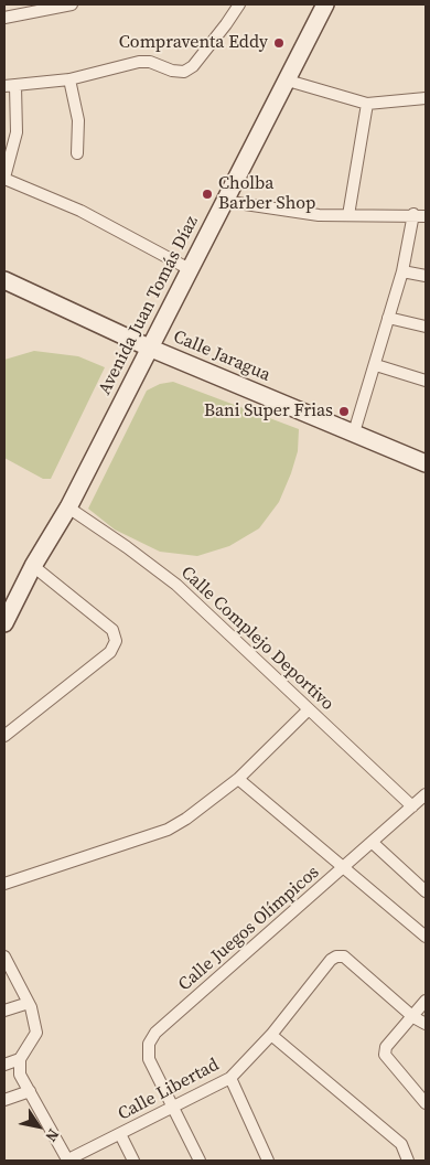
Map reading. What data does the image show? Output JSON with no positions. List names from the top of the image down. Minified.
{"streets":{"street":["Avenida Juan Tomás Díaz","Calle Jaragua","Calle Complejo Deportivo","Calle Juegos Olímpicos","Calle Libertad"]},"crossings":[["Avenida Juan Tomás Díaz","Calle Jaragua"],["Avenida Juan Tomás Díaz","Calle Complejo Deportivo"],["Calle Complejo Deportivo","Calle Juegos Olímpicos"],["Calle Juegos Olímpicos","Calle Libertad"]],"places":["Compraventa Eddy","Cholba Barber Shop","Bani Super Frias"],"north":"bottom right"}
